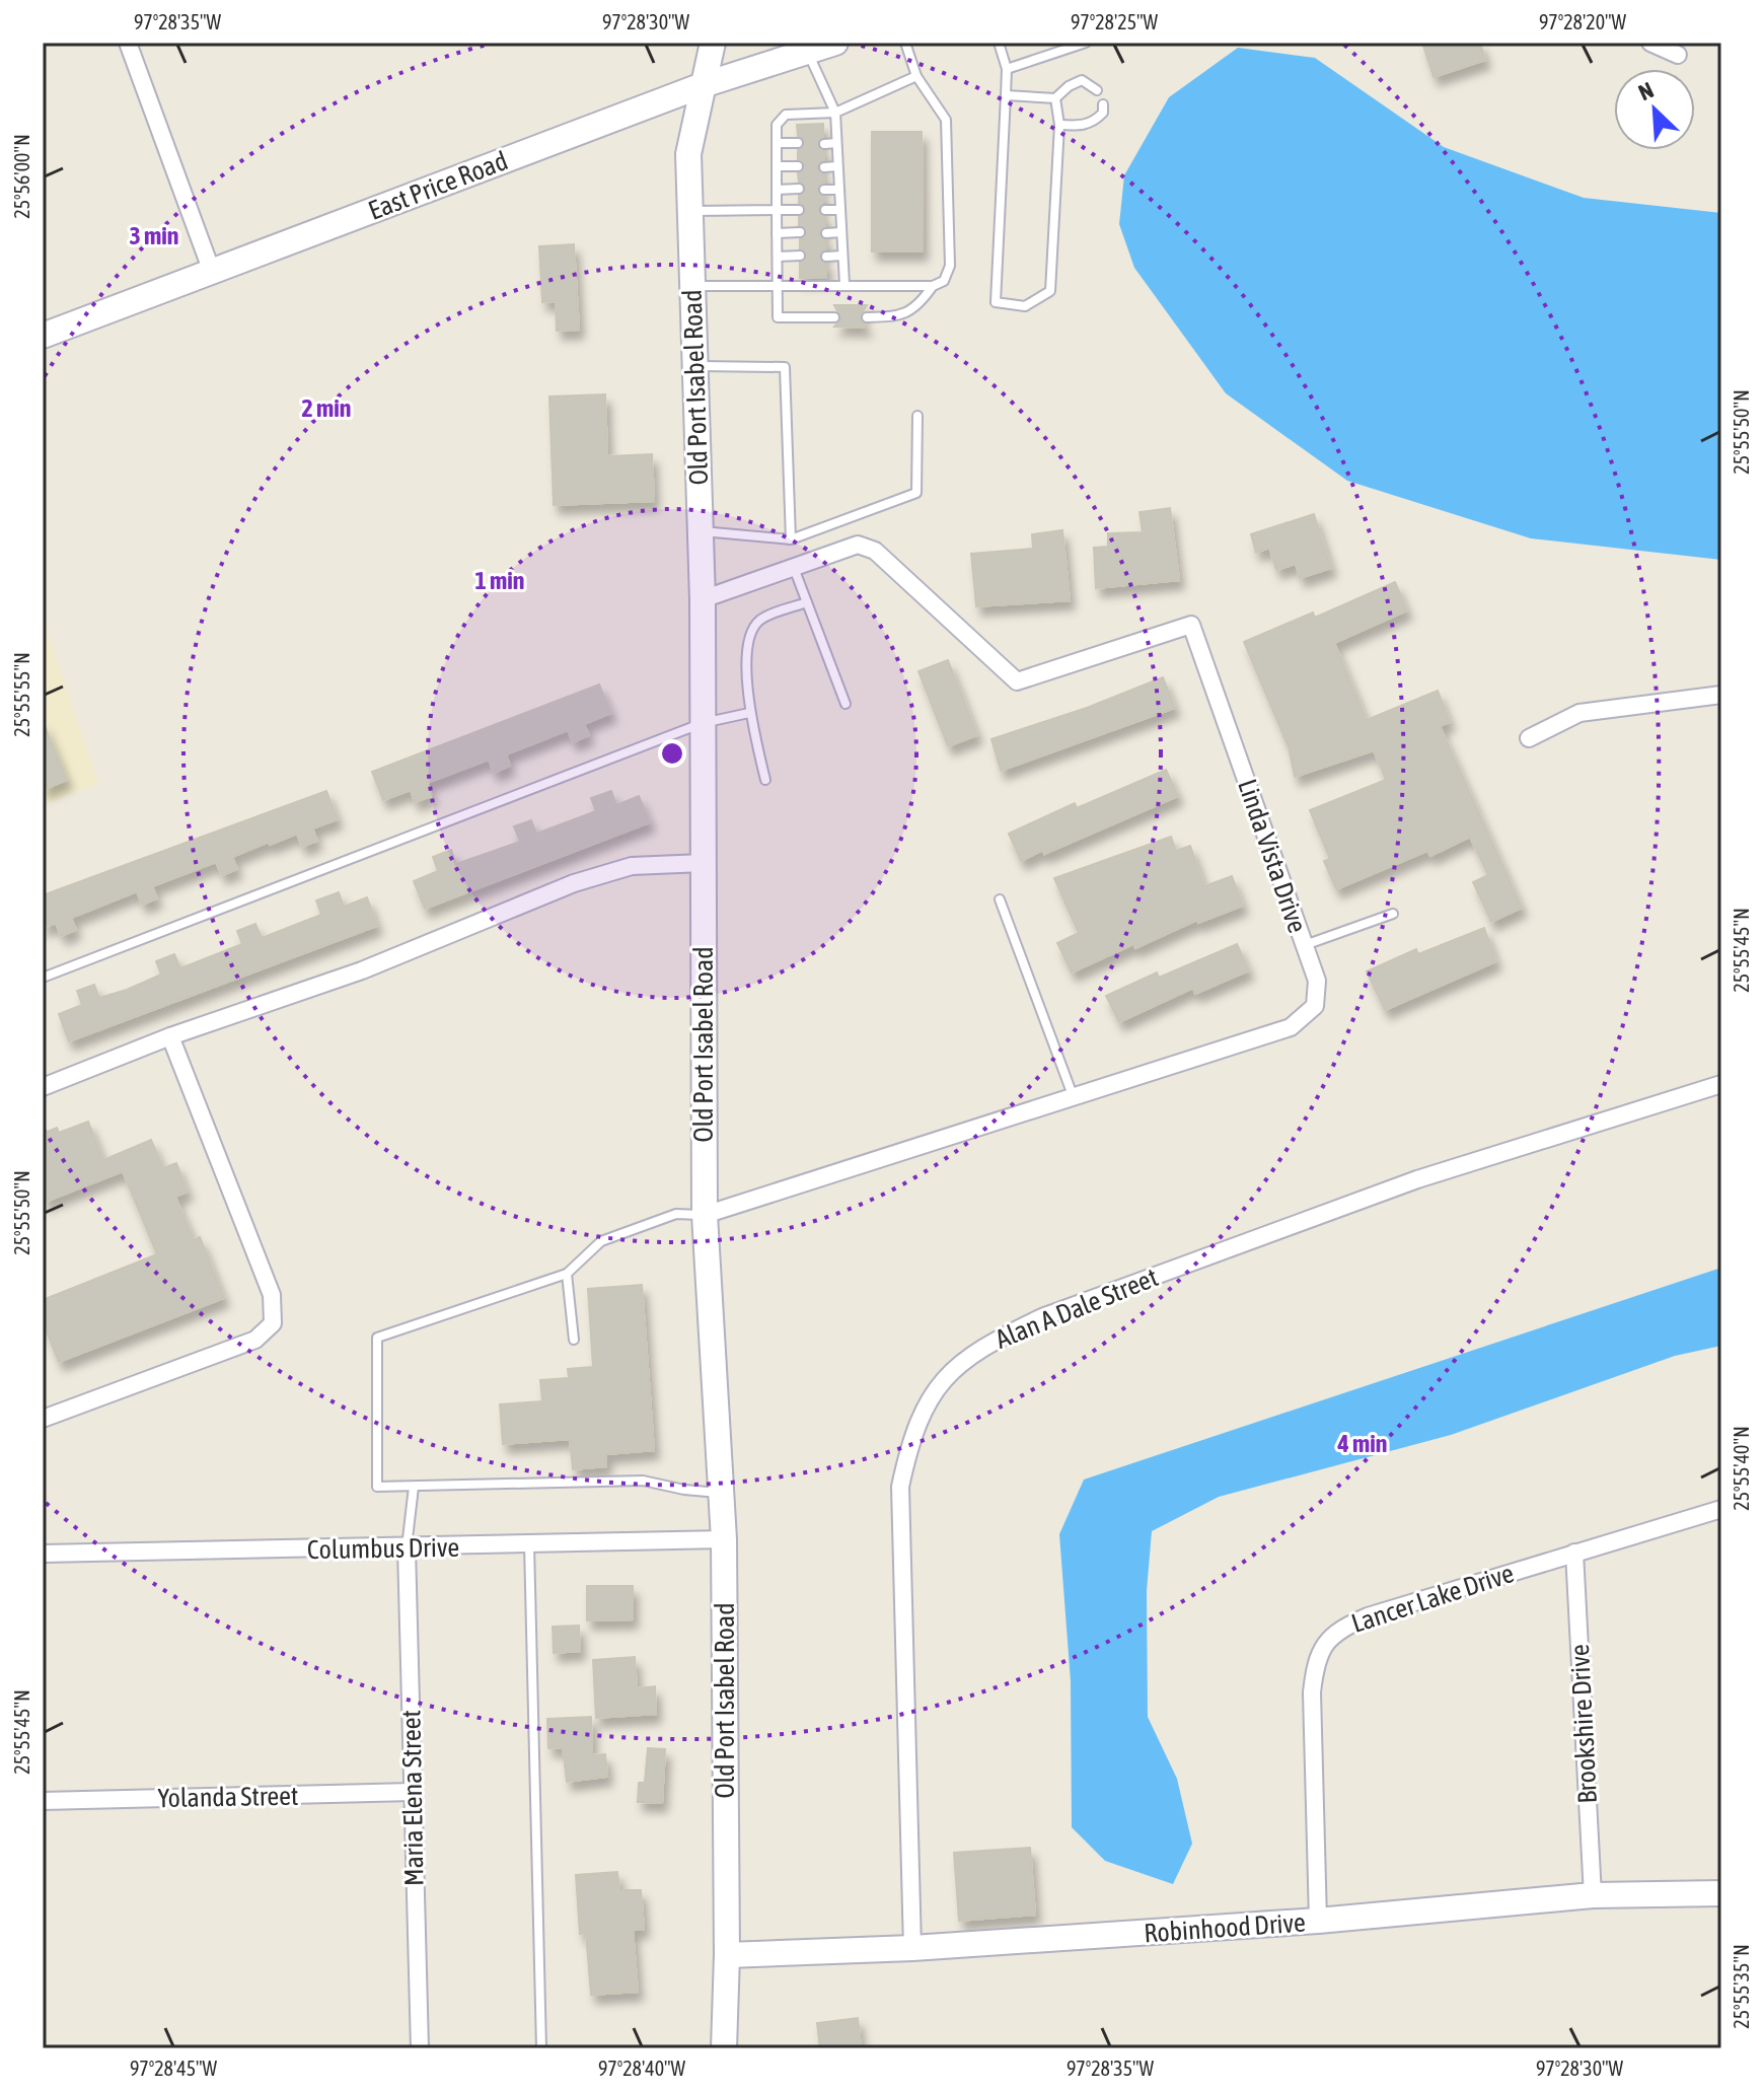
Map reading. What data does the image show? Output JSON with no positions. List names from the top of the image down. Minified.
{"streets":{"street":["East Price Road","Old Port Isabel Road","Linda Vista Drive","Alan A Dale Street","Columbus Drive","Lancer Lake Drive","Brookshire Drive","Yolanda Street","Maria Elena Street","Robinhood Drive"]},"crossings":[["East Price Road","Old Port Isabel Road"],["Old Port Isabel Road","Linda Vista Drive"],["Old Port Isabel Road","Columbus Drive"],["Old Port Isabel Road","Robinhood Drive"],["Alan A Dale Street","Robinhood Drive"],["Columbus Drive","Maria Elena Street"],["Lancer Lake Drive","Brookshire Drive"],["Lancer Lake Drive","Robinhood Drive"],["Brookshire Drive","Robinhood Drive"],["Yolanda Street","Maria Elena Street"]],"north":"top left","coordinates":["97°28'35\"W","97°28'30\"W","97°28'25\"W","97°28'20\"W","25°56'00\"N","25°55'50\"N","25°55'55\"N","25°55'45\"N","25°55'40\"N","25°55'35\"N","97°28'45\"W","97°28'40\"W"],"rings":["3 min","2 min","1 min","4 min"]}
